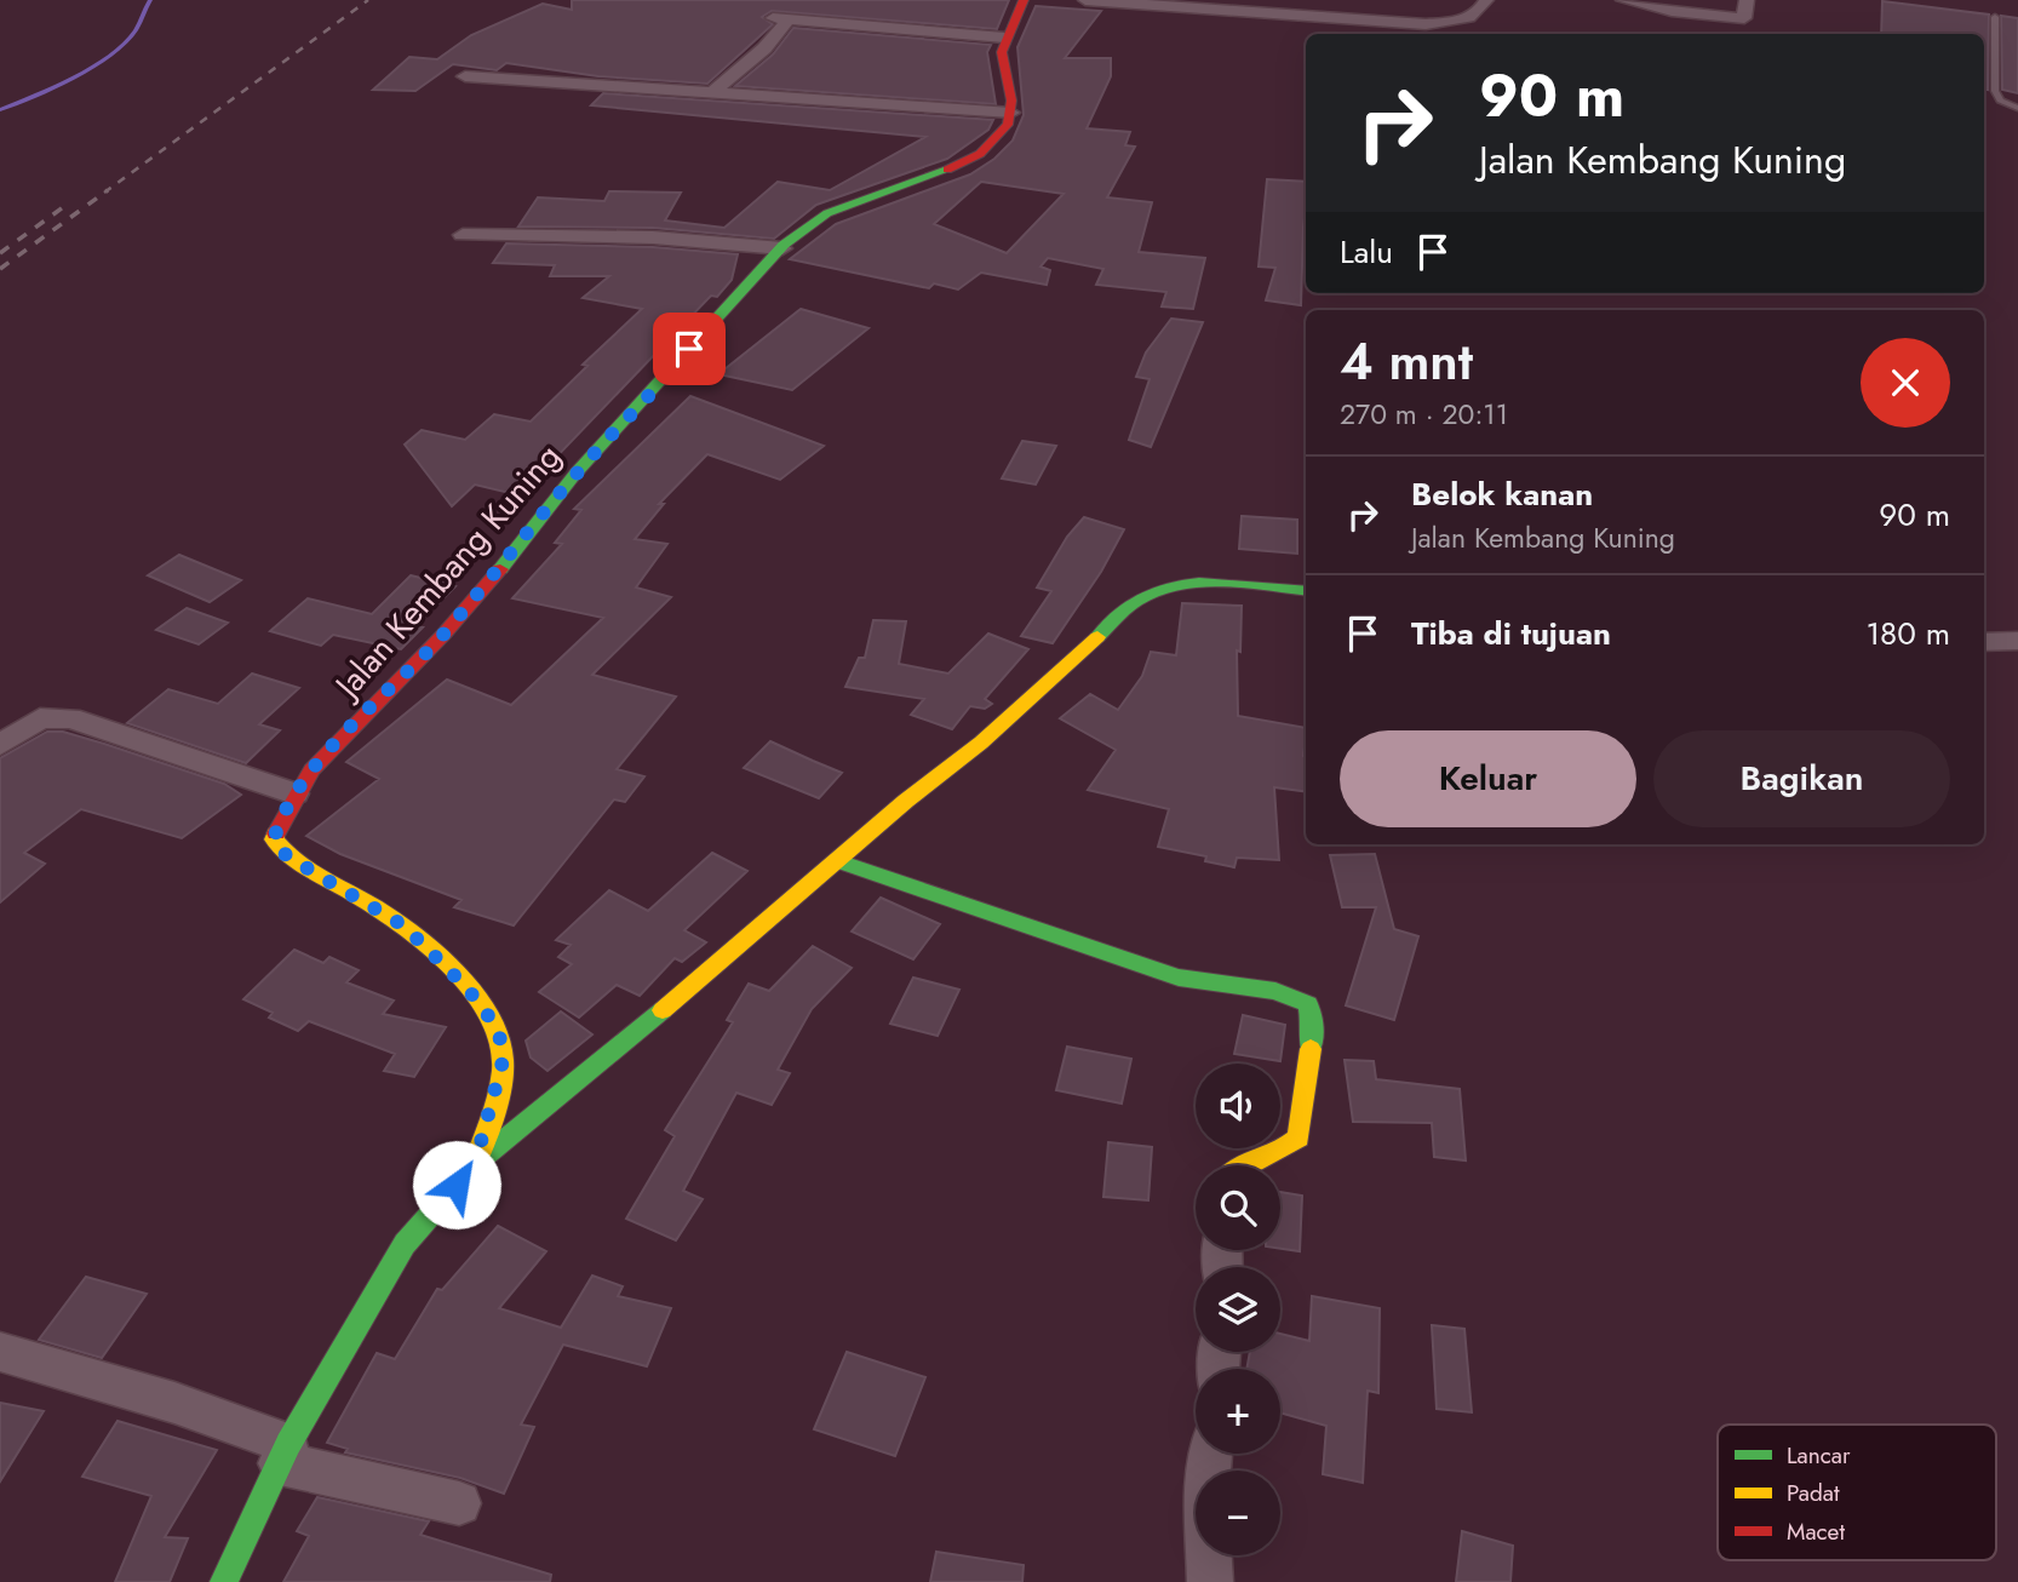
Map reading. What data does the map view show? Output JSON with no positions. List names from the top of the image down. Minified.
{"streets":{"street":["Jalan Kembang Kuning"]},"legend":["Lancar","Padat","Macet"],"page":{"turn":["90 m","Jalan Kembang Kuning"],"then":"Lalu","heading":["4 mnt","270 m · 20:11"],"list":[{"name":"Belok kanan","note":"Jalan Kembang Kuning","value":"90 m"},{"name":"Tiba di tujuan","value":"180 m"}],"buttons":["Keluar","Bagikan"],"map_buttons":["+","−"]}}
